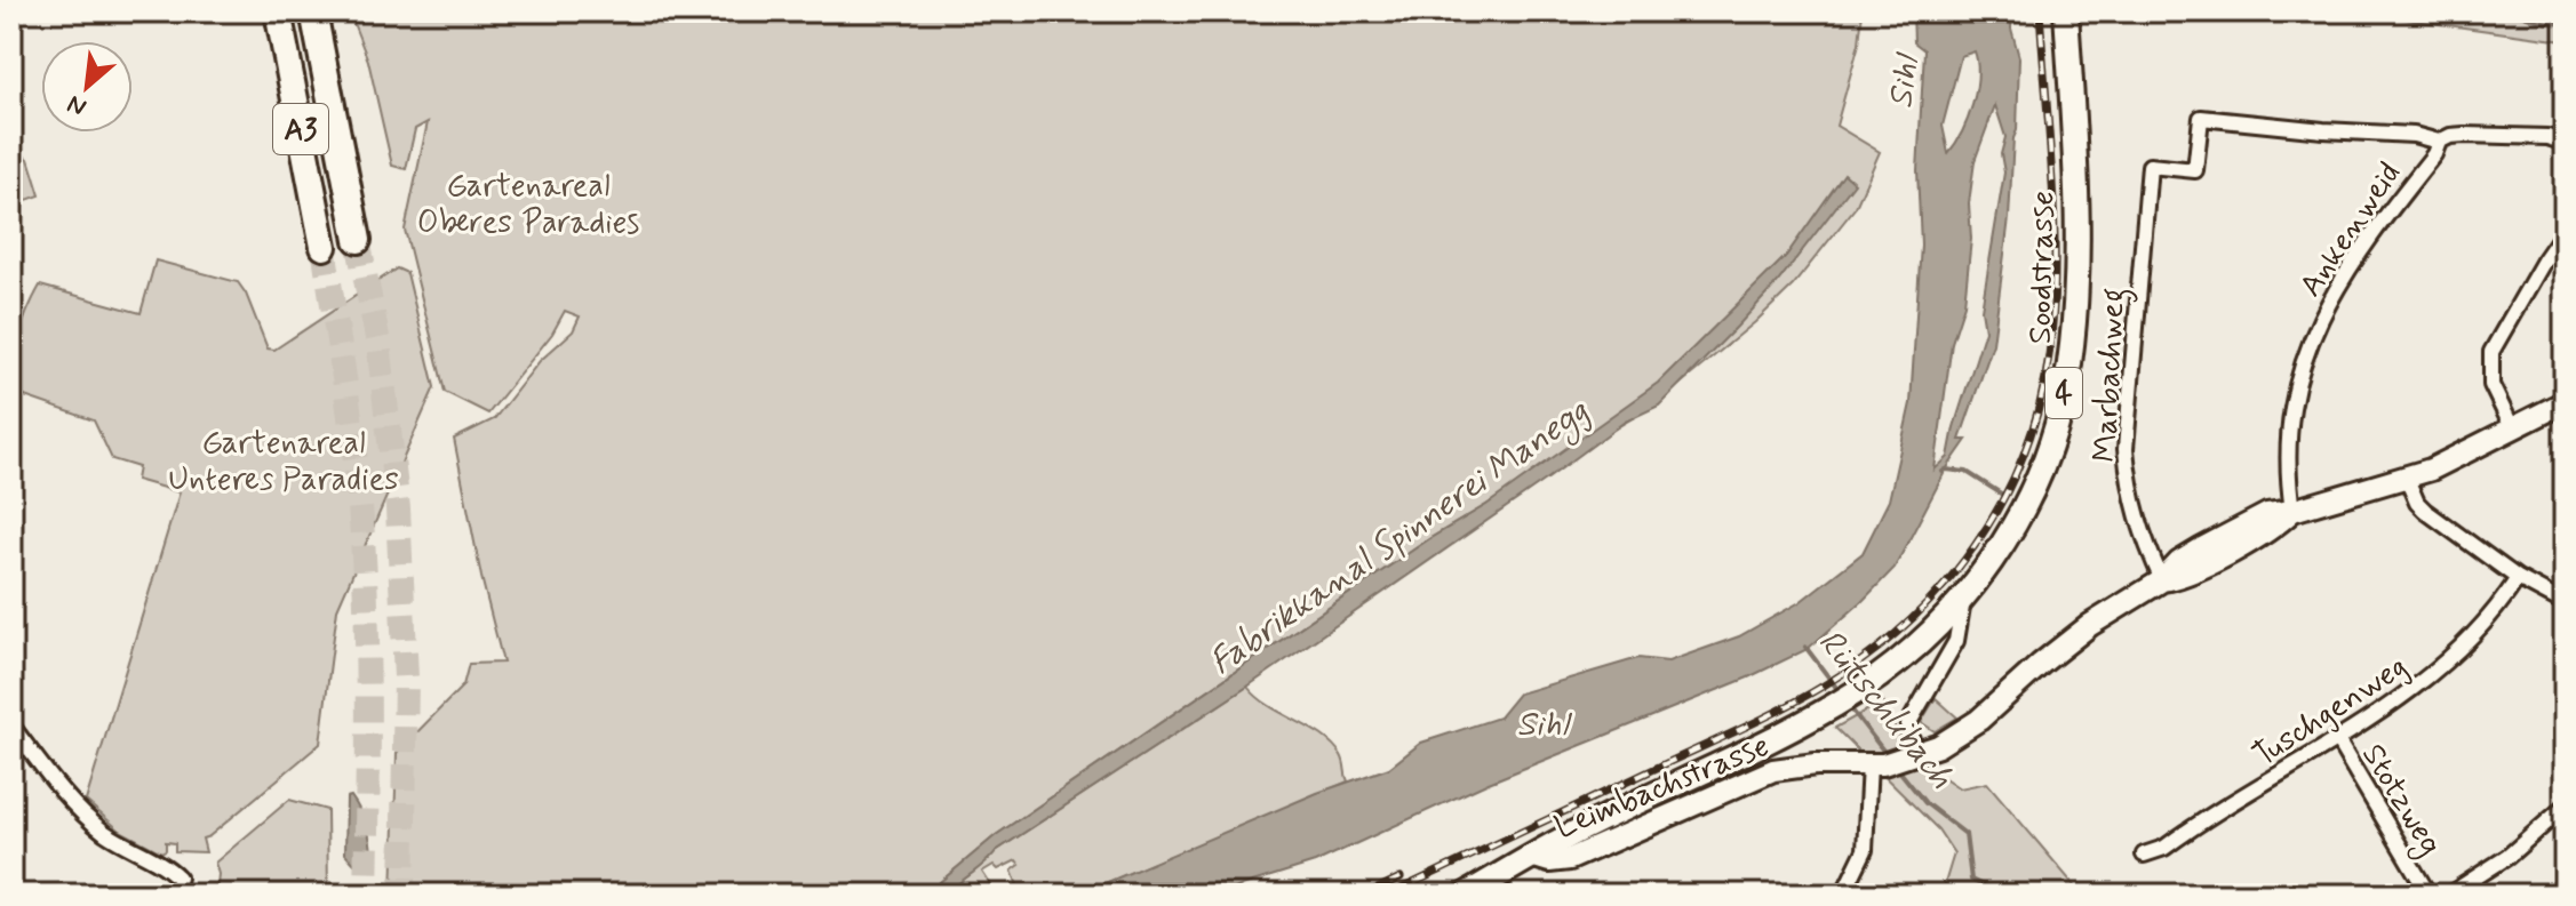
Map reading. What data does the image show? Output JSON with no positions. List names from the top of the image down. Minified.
{"streets":{"highway":["A3"],"main road":["Soodstrasse","4","Leimbachstrasse"],"street":["Ankenweid","Marbachweg","Tuschgenweg","Stotzweg"]},"crossings":[["Ankenweid","Marbachweg"],["Ankenweid","Leimbachstrasse"],["Soodstrasse","Leimbachstrasse"],["Marbachweg","Leimbachstrasse"],["Tuschgenweg","Stotzweg"]],"water":["Sihl","Fabrikkanal Spinnerei Manegg","Rütschlibach"],"parks":["Gartenareal Oberes Paradies","Gartenareal Unteres Paradies"],"north":"bottom left"}
